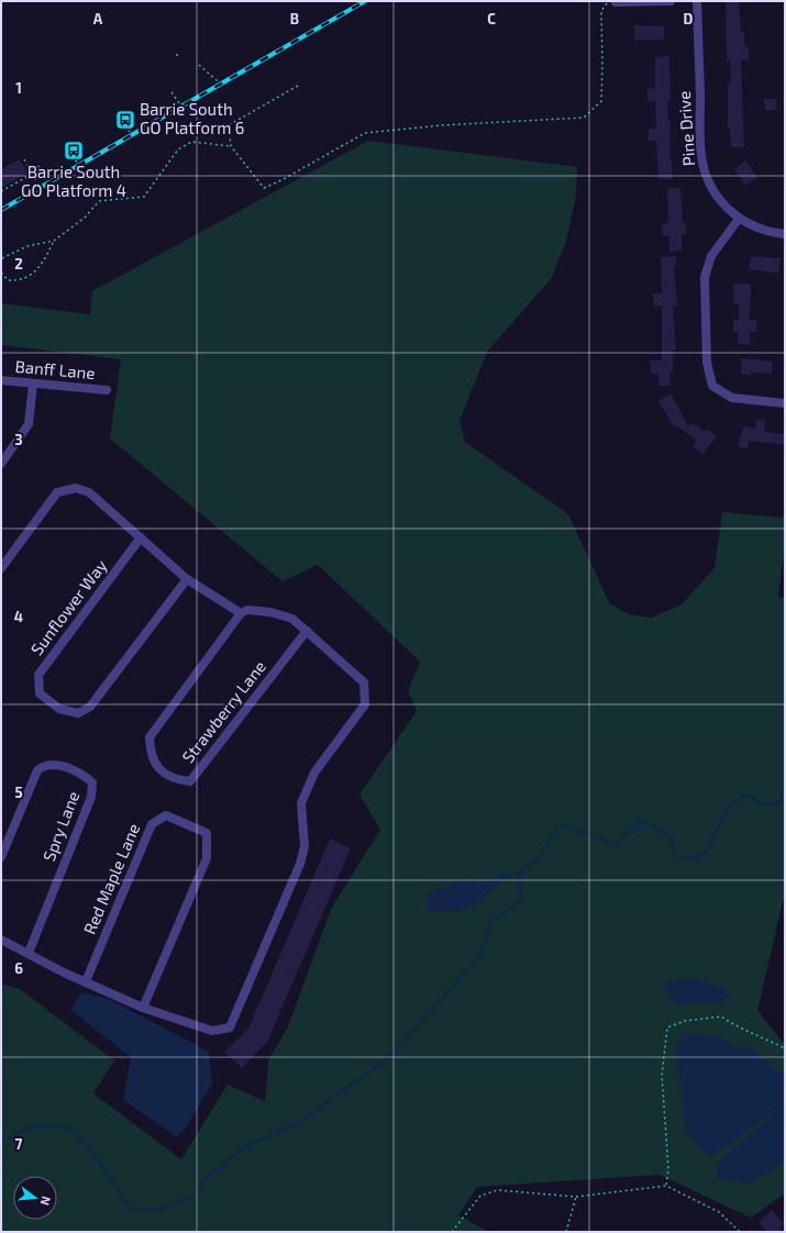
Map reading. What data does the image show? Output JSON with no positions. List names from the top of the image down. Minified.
{"streets":{"street":["Pine Drive","Banff Lane","Sunflower Way","Strawberry Lane","Spry Lane","Red Maple Lane"]},"places":{"bus stop":["Barrie South GO Platform 6","Barrie South GO Platform 4"]},"north":"right","grid":{"columns":["A","B","C","D"],"rows":["1","2","3","4","5","6","7"]}}
